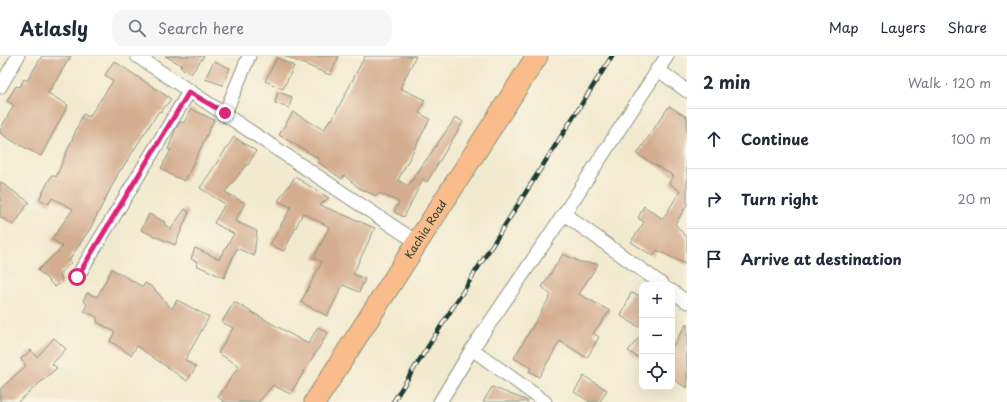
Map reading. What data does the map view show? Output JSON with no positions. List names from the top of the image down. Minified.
{"streets":{"main road":["Kachia Road"]},"page":{"header":"Atlasly","search":"Search here","nav":["Map","Layers","Share"],"heading":["2 min","Walk · 120 m"],"list":[["Continue","100 m"],["Turn right","20 m"],"Arrive at destination"],"map_buttons":["+","−"]}}
